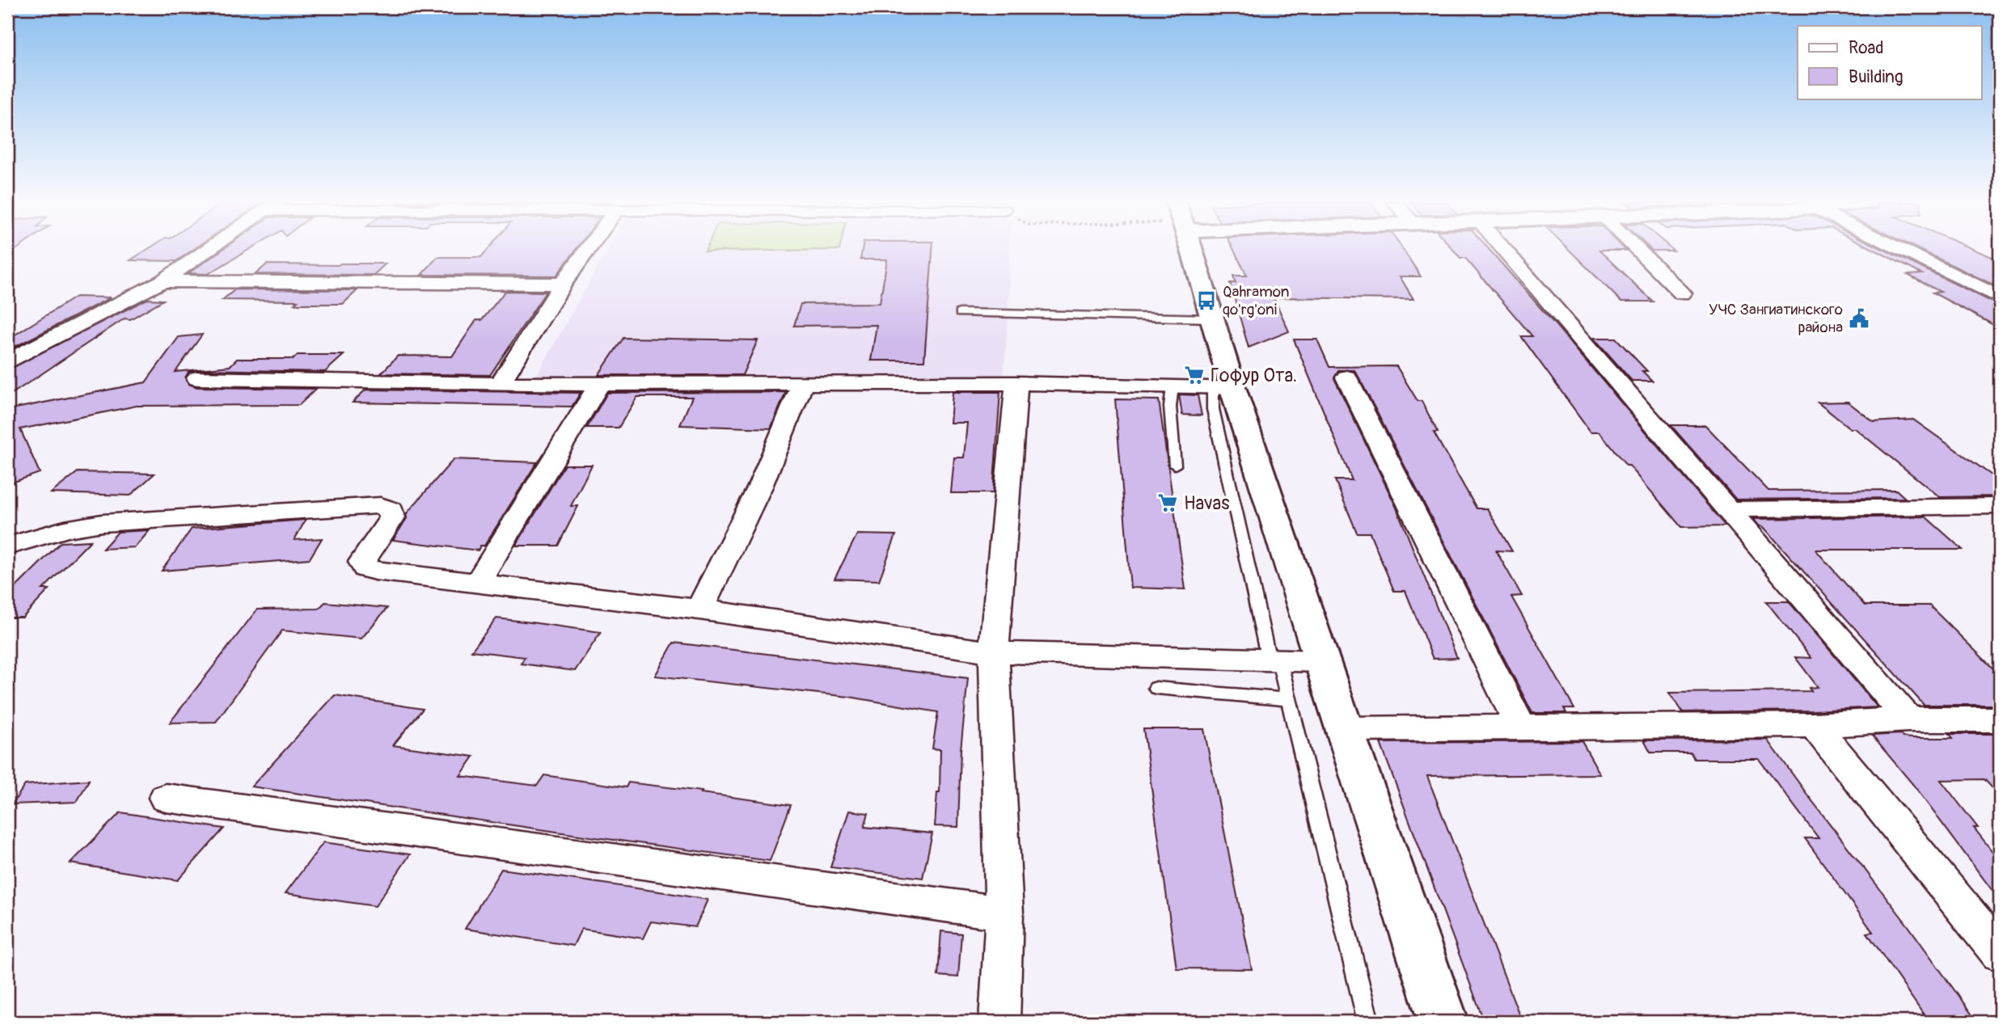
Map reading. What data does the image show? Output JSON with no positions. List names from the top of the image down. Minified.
{"places":{"bus stop":["Qahramon qo'rg'oni"],"public building":["УЧС Зангиатинского района"],"supermarket":["Гофур Ота.","Havas"]},"legend":["Road","Building"]}
